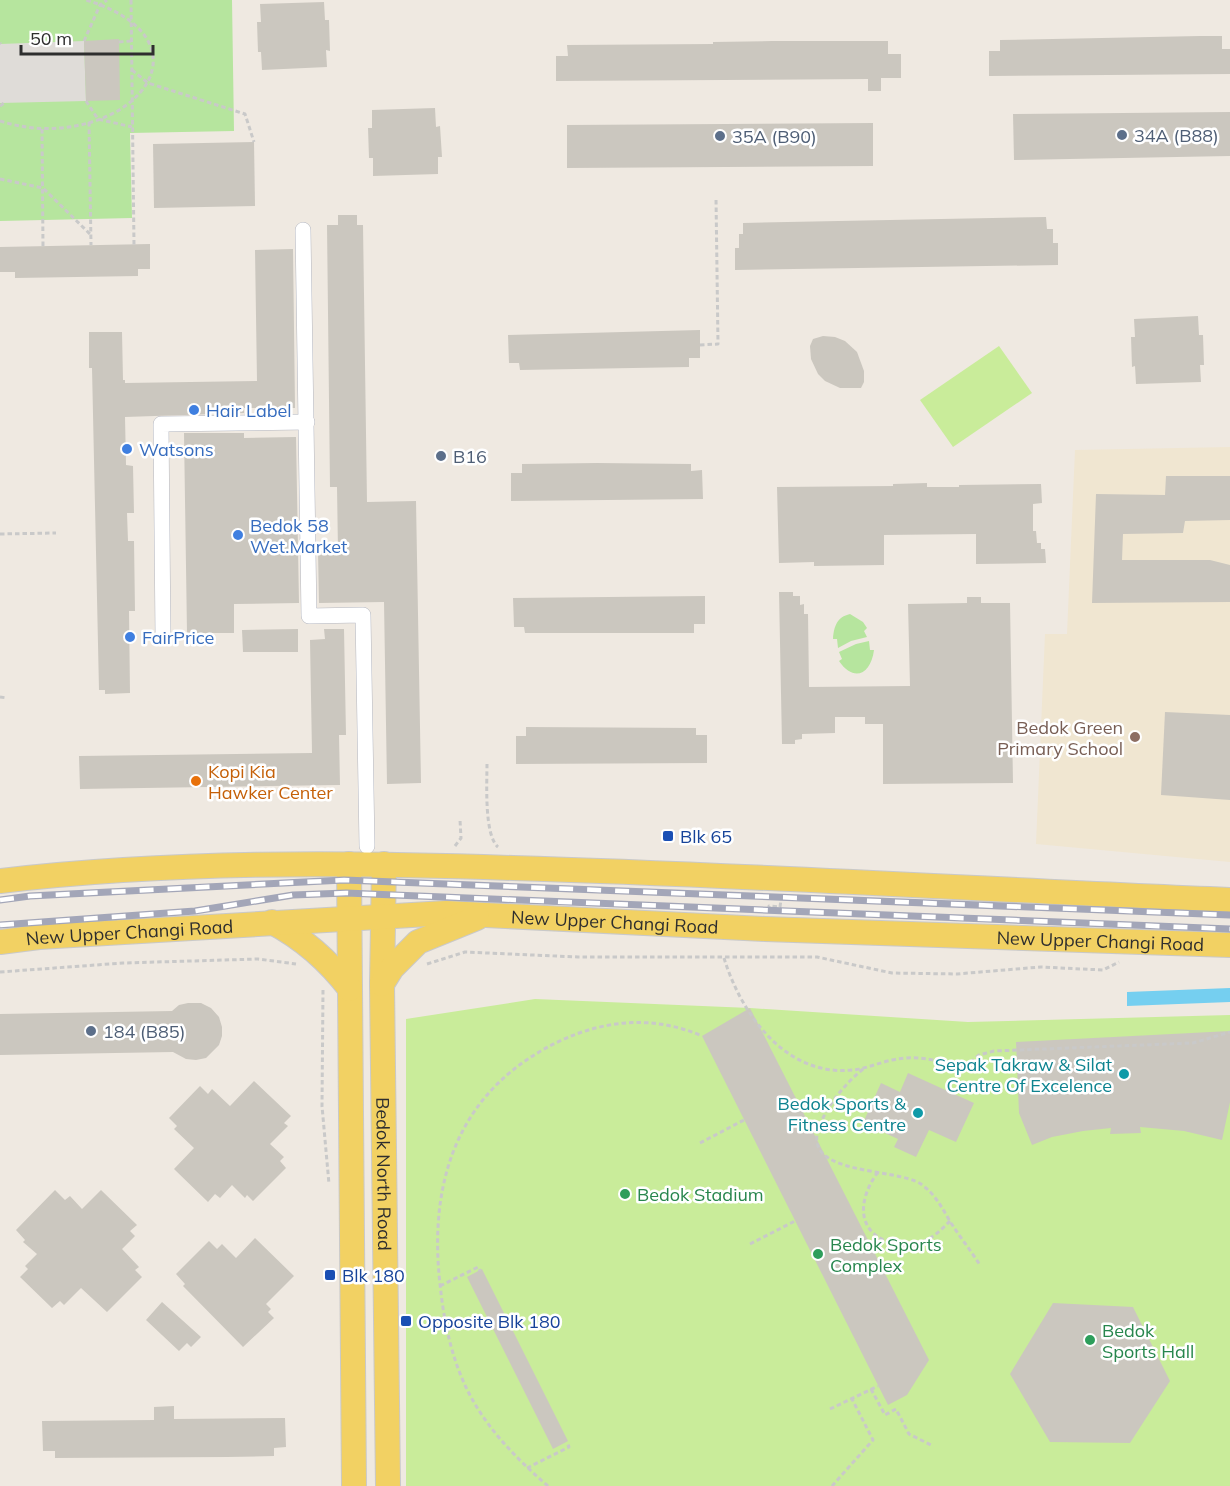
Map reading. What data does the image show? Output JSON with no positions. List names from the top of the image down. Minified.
{"streets":{"main road":["New Upper Changi Road","Bedok North Road"]},"crossings":[["New Upper Changi Road","Bedok North Road"]],"places":{"other":["34A (B88)","35A (B90)","Hair Label","Watsons","B16","Bedok 58 Wet.Market","FairPrice","Bedok Green Primary School","Kopi Kia Hawker Center","184 (B85)","Sepak Takraw & Silat Centre Of Excelence","Bedok Sports & Fitness Centre","Bedok Stadium","Bedok Sports Complex","Bedok Sports Hall"],"transit":["Blk 65","Blk 180","Opposite Blk 180"]},"scale_bar":"50 m"}
